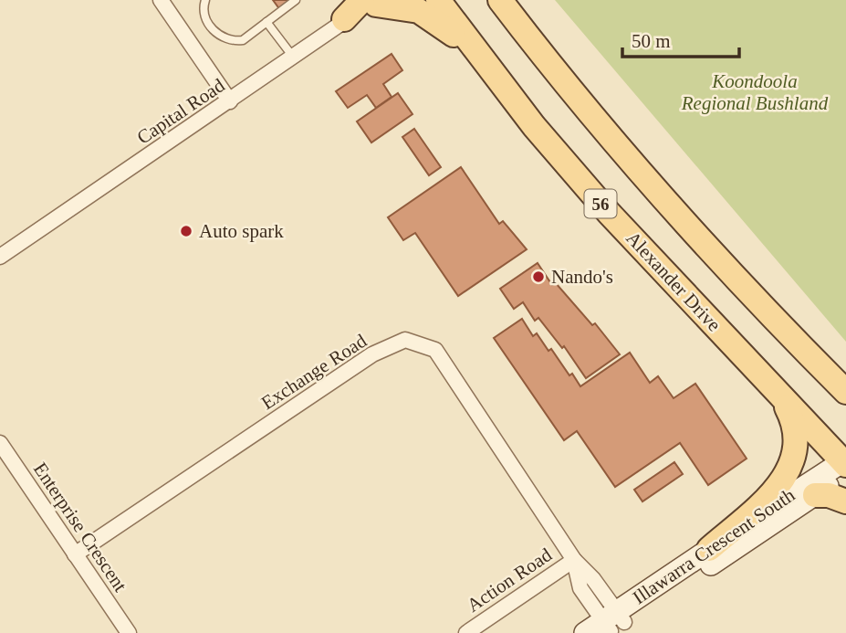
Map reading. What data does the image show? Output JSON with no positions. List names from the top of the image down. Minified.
{"streets":{"main road":["56","Alexander Drive"],"street":["Capital Road","Exchange Road","Enterprise Crescent","Illawarra Crescent South","Action Road"]},"crossings":[["Alexander Drive","Illawarra Crescent South"],["Exchange Road","Enterprise Crescent"],["Exchange Road","Illawarra Crescent South"],["Exchange Road","Action Road"]],"parks":["Koondoola Regional Bushland"],"places":["Auto spark","Nando's"],"scale_bar":"50 m"}
